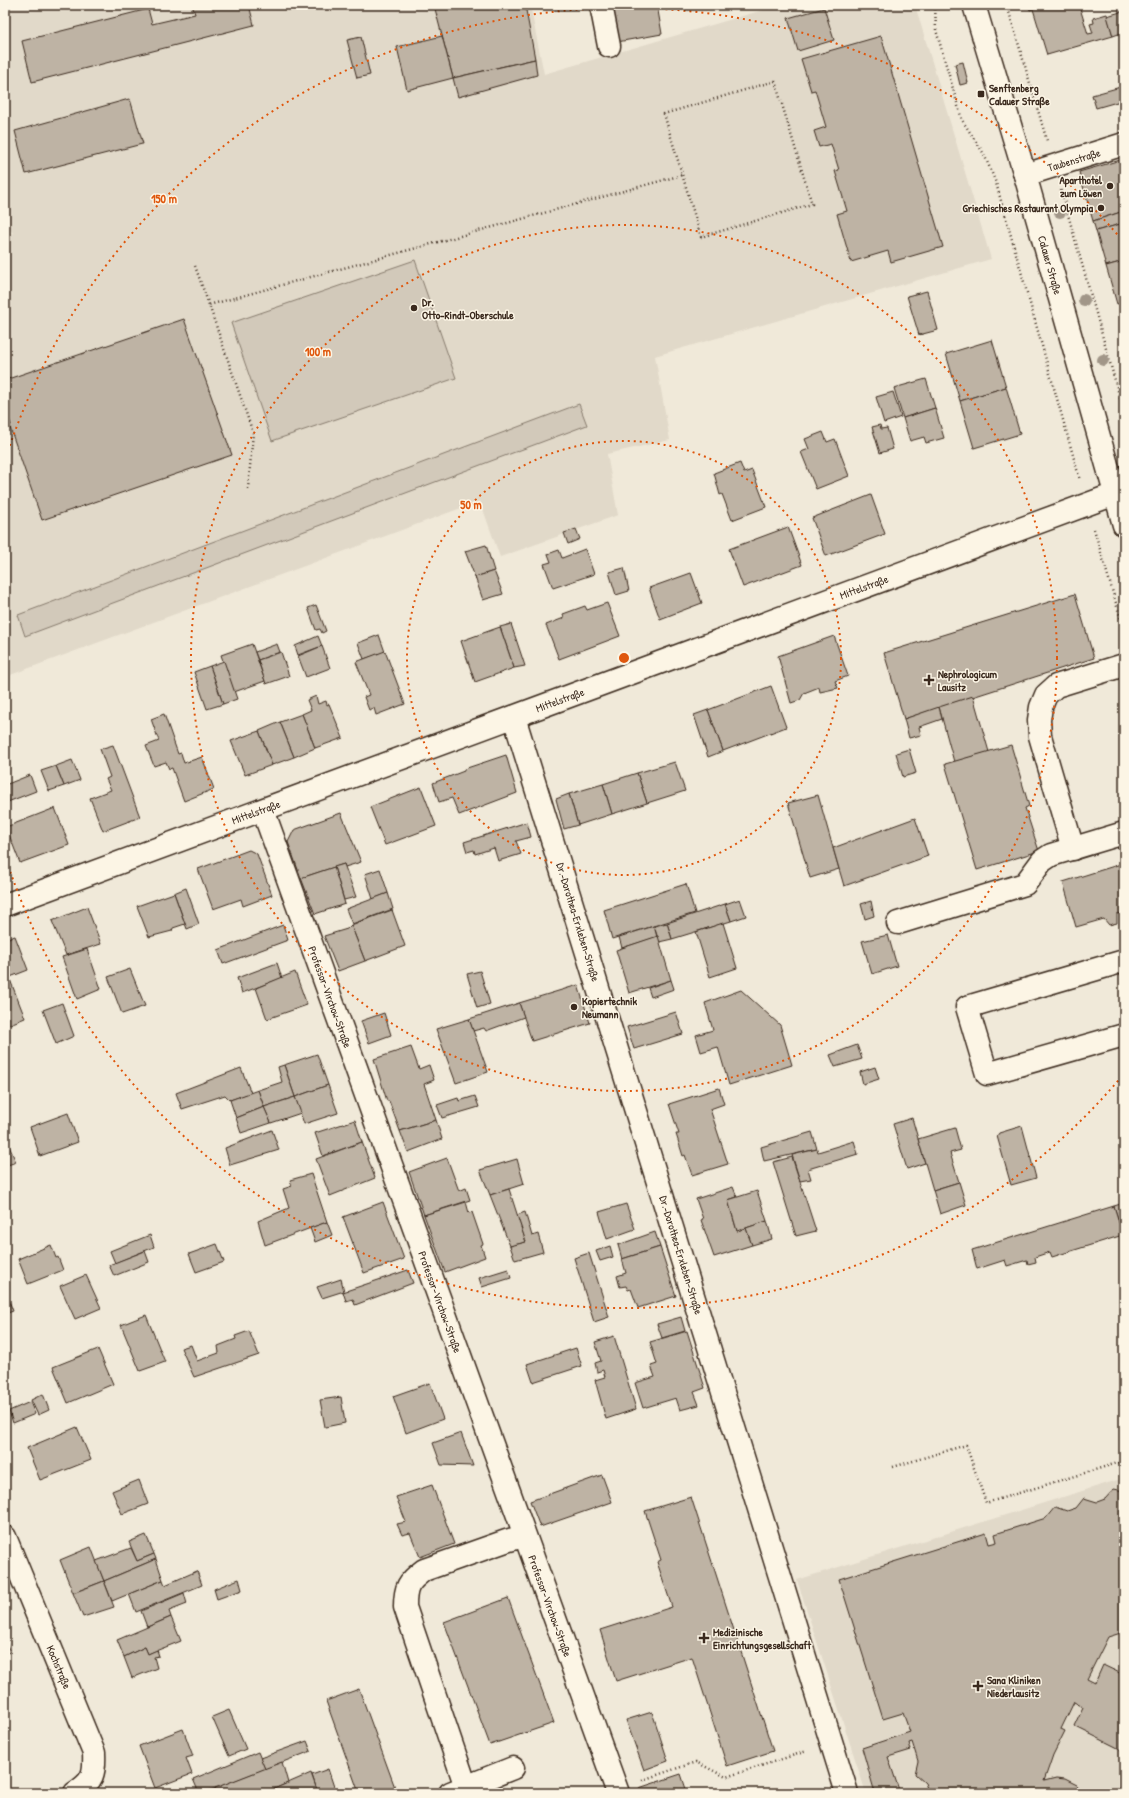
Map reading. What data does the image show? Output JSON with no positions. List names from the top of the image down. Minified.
{"streets":{"street":["Taubenstraße","Calauer Straße","Mittelstraße","Dr.-Dorothea-Erxleben-Straße","Professor-Virchow-Straße","Kochstraße"]},"crossings":[["Taubenstraße","Calauer Straße"],["Calauer Straße","Mittelstraße"],["Mittelstraße","Dr.-Dorothea-Erxleben-Straße"],["Mittelstraße","Professor-Virchow-Straße"]],"places":{"transit":["Senftenberg Calauer Straße"],"other":["Aparthotel zum Löwen","Griechisches Restaurant Olympia","Dr. Otto-Rindt-Oberschule","Kopiertechnik Neumann"],"health":["Nephrologicum Lausitz","Medizinische Einrichtungsgesellschaft","Sana Kliniken Niederlausitz"]},"rings":["150 m","100 m","50 m"]}
